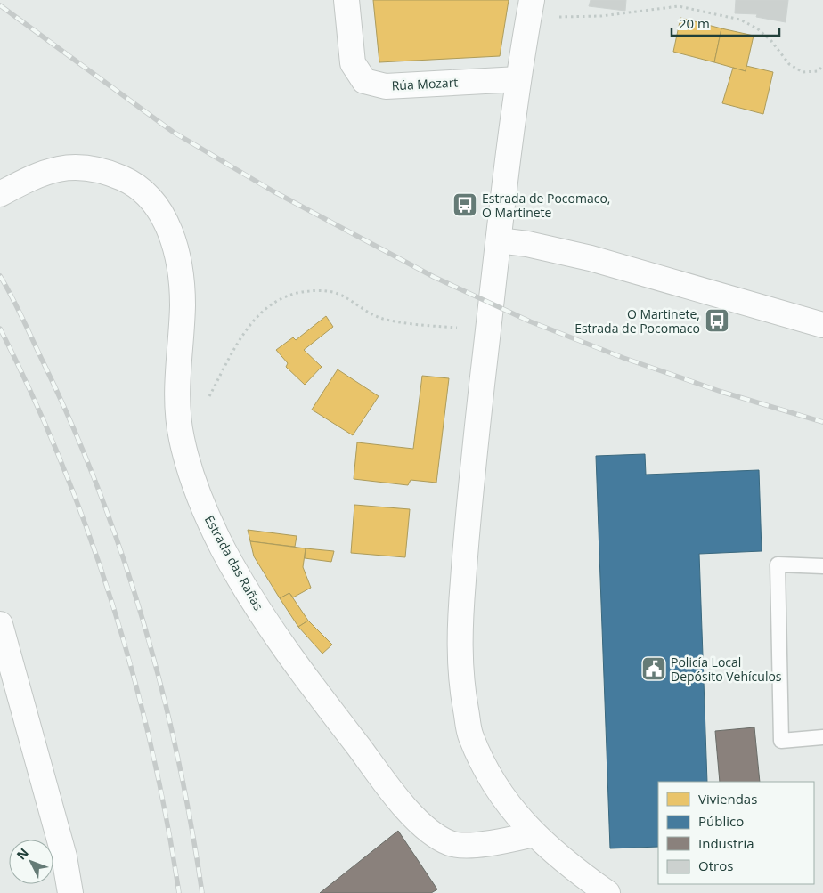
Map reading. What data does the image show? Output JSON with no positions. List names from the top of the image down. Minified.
{"streets":{"street":["Rúa Mozart","Estrada das Rañas"]},"places":{"bus stop":["Estrada de Pocomaco, O Martinete","O Martinete, Estrada de Pocomaco"],"public building":["Policía Local Depósito Vehículos"]},"legend":["Viviendas","Público","Industria","Otros"],"scale_bar":"20 m","north":"top left"}
